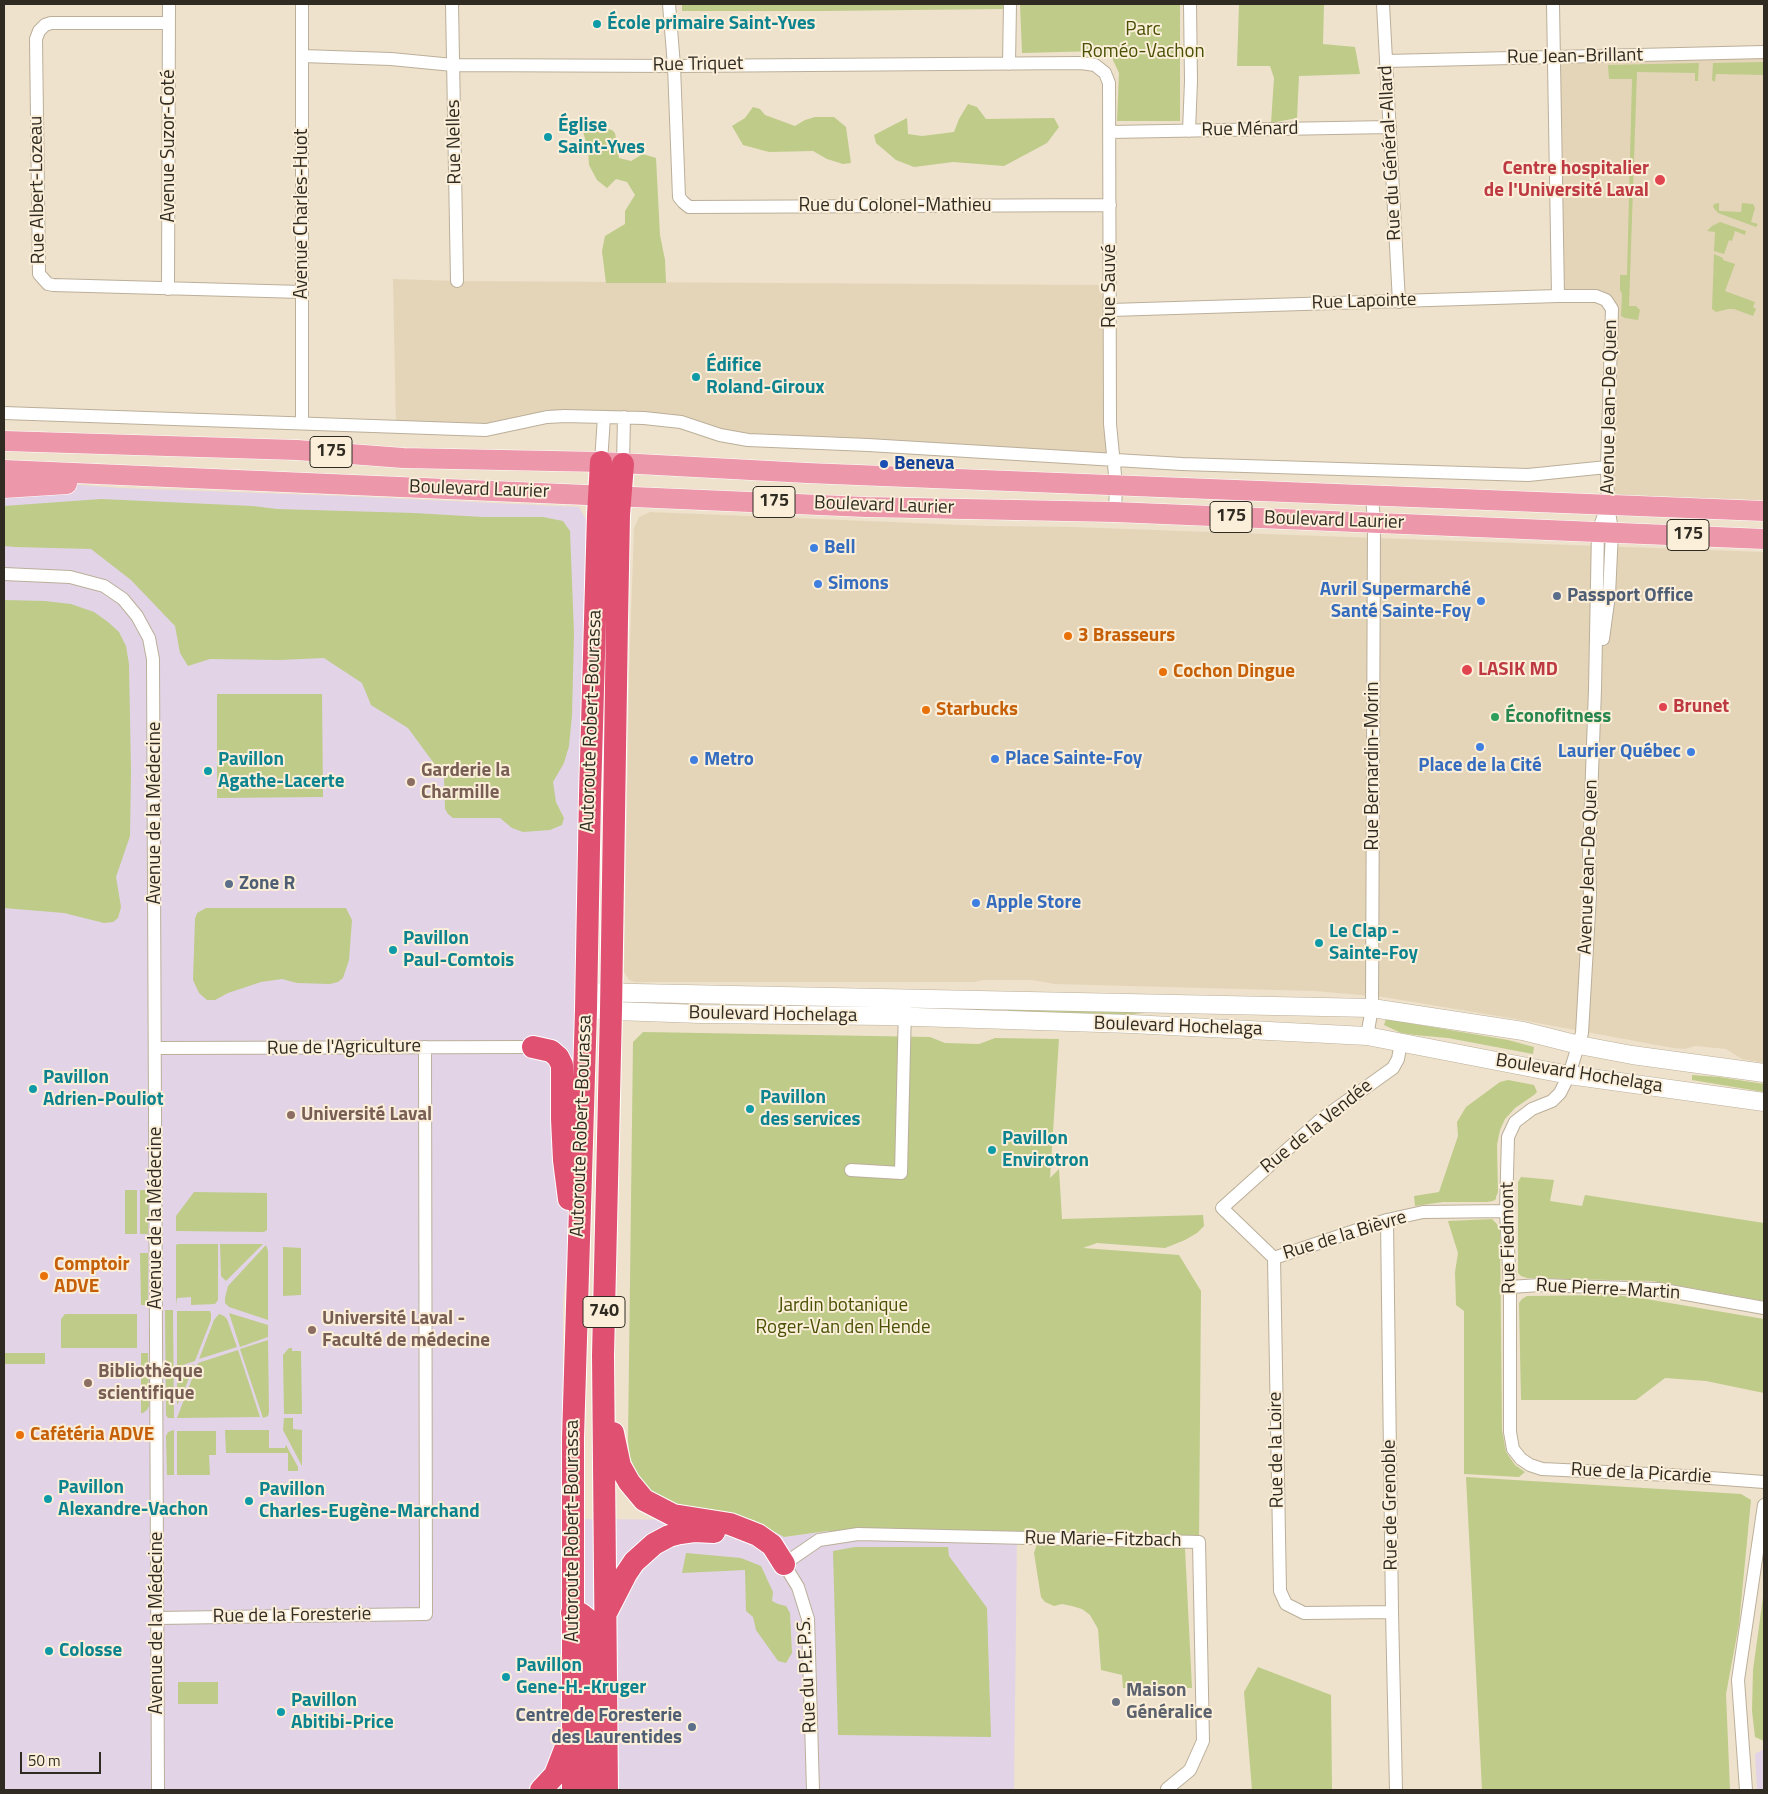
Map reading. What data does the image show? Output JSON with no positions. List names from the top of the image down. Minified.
{"streets":{"highway":["Autoroute Robert-Bourassa","740"],"main road":["175","Boulevard Laurier","Boulevard Hochelaga"],"street":["Rue Jean-Brillant","Rue Triquet","Rue Ménard","Rue Nelles","Avenue Suzor-Coté","Rue du Général-Allard","Rue Albert-Lozeau","Rue du Colonel-Mathieu","Avenue Charles-Huot","Rue Sauvé","Rue Lapointe","Avenue Jean-De Quen","Rue Bernardin-Morin","Avenue de la Médecine","Rue de l'Agriculture","Rue de la Vendée","Rue de la Bièvre","Rue Fiedmont","Rue Pierre-Martin","Rue de la Loire","Rue de la Picardie","Rue de Grenoble","Rue Marie-Fitzbach","Rue de la Foresterie","Rue du P.E.P.S."]},"crossings":[["Rue Jean-Brillant","Rue du Général-Allard"],["Rue Triquet","Rue Nelles"],["Rue Triquet","Rue du Colonel-Mathieu"],["Rue Triquet","Avenue Charles-Huot"],["Rue Triquet","Rue Sauvé"],["Rue Ménard","Rue du Général-Allard"],["Rue Ménard","Rue Sauvé"],["Avenue Suzor-Coté","Rue Albert-Lozeau"],["Rue du Général-Allard","Rue Lapointe"],["Rue Albert-Lozeau","Avenue Charles-Huot"],["Rue du Colonel-Mathieu","Rue Sauvé"],["Rue Sauvé","Rue Lapointe"],["Rue Sauvé","Boulevard Laurier"],["Rue Lapointe","Avenue Jean-De Quen"],["Avenue Jean-De Quen","Boulevard Laurier"],["Avenue Jean-De Quen","Boulevard Hochelaga"],["Avenue Jean-De Quen","Rue Fiedmont"],["Boulevard Laurier","Autoroute Robert-Bourassa"],["Boulevard Laurier","Rue Bernardin-Morin"],["Autoroute Robert-Bourassa","Boulevard Hochelaga"],["Rue Bernardin-Morin","Boulevard Hochelaga"],["Avenue de la Médecine","Rue de l'Agriculture"],["Avenue de la Médecine","Rue de la Foresterie"],["Boulevard Hochelaga","Rue de la Vendée"],["Boulevard Hochelaga","Rue Fiedmont"],["Rue de l'Agriculture","Rue de la Foresterie"],["Rue de la Vendée","Rue de la Bièvre"],["Rue de la Vendée","Rue de la Loire"],["Rue de la Bièvre","Rue Fiedmont"],["Rue de la Bièvre","Rue de la Loire"],["Rue de la Bièvre","Rue de Grenoble"],["Rue Fiedmont","Rue Pierre-Martin"],["Rue Fiedmont","Rue de la Picardie"],["Rue de la Loire","Rue de Grenoble"],["Rue Marie-Fitzbach","Rue du P.E.P.S."]],"parks":["Parc Roméo-Vachon","Jardin botanique Roger-Van den Hende"],"places":["École primaire Saint-Yves","Église Saint-Yves","Centre hospitalier de l'Université Laval","Édifice Roland-Giroux","Beneva","Bell","Simons","Passport Office","Avril Supermarché Santé Sainte-Foy","3 Brasseurs","LASIK MD","Cochon Dingue","Brunet","Starbucks","Éconofitness","Place de la Cité","Laurier Québec","Place Sainte-Foy","Metro","Pavillon Agathe-Lacerte","Garderie la Charmille","Zone R","Apple Store","Le Clap - Sainte-Foy","Pavillon Paul-Comtois","Pavillon Adrien-Pouliot","Pavillon des services","Université Laval","Pavillon Envirotron","Comptoir ADVE","Université Laval - Faculté de médecine","Bibliothèque scientifique","Cafétéria ADVE","Pavillon Alexandre-Vachon","Pavillon Charles-Eugène-Marchand","Colosse","Pavillon Gene-H.-Kruger","Maison Généralice","Pavillon Abitibi-Price","Centre de Foresterie des Laurentides"],"scale_bar":"50 m"}
